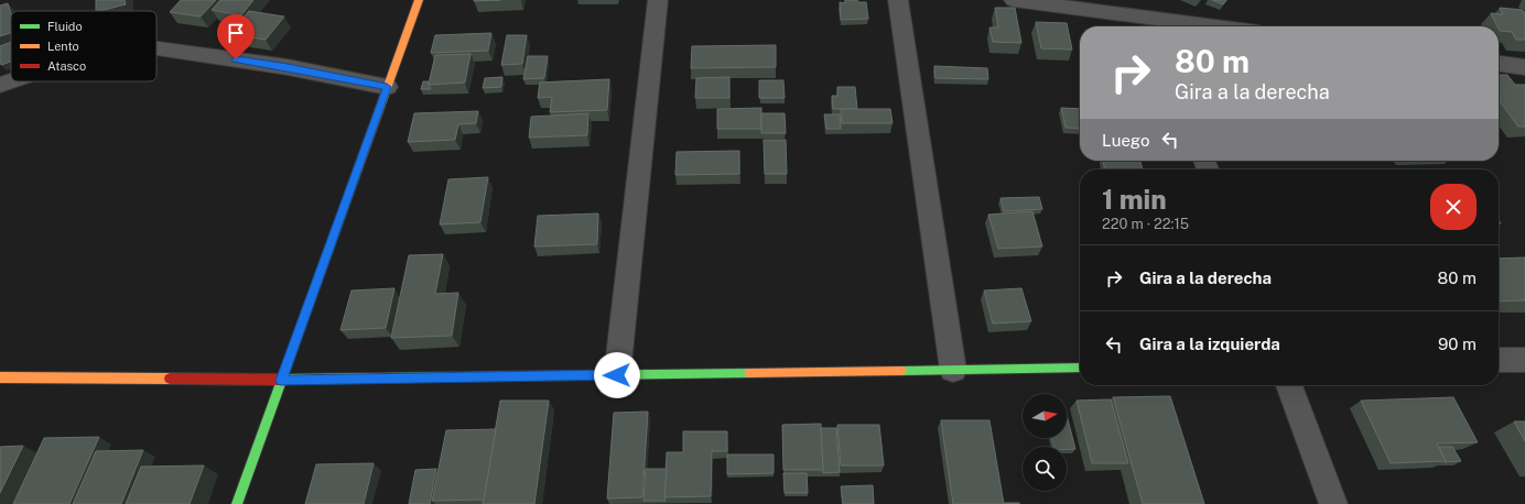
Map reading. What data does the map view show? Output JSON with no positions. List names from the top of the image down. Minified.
{"legend":["Fluido","Lento","Atasco"],"north":"right","page":{"turn":["80 m","Gira a la derecha"],"then":"Luego","heading":["1 min","220 m · 22:15"],"list":[{"name":"Gira a la derecha","value":"80 m"},{"name":"Gira a la izquierda","value":"90 m"}]}}
